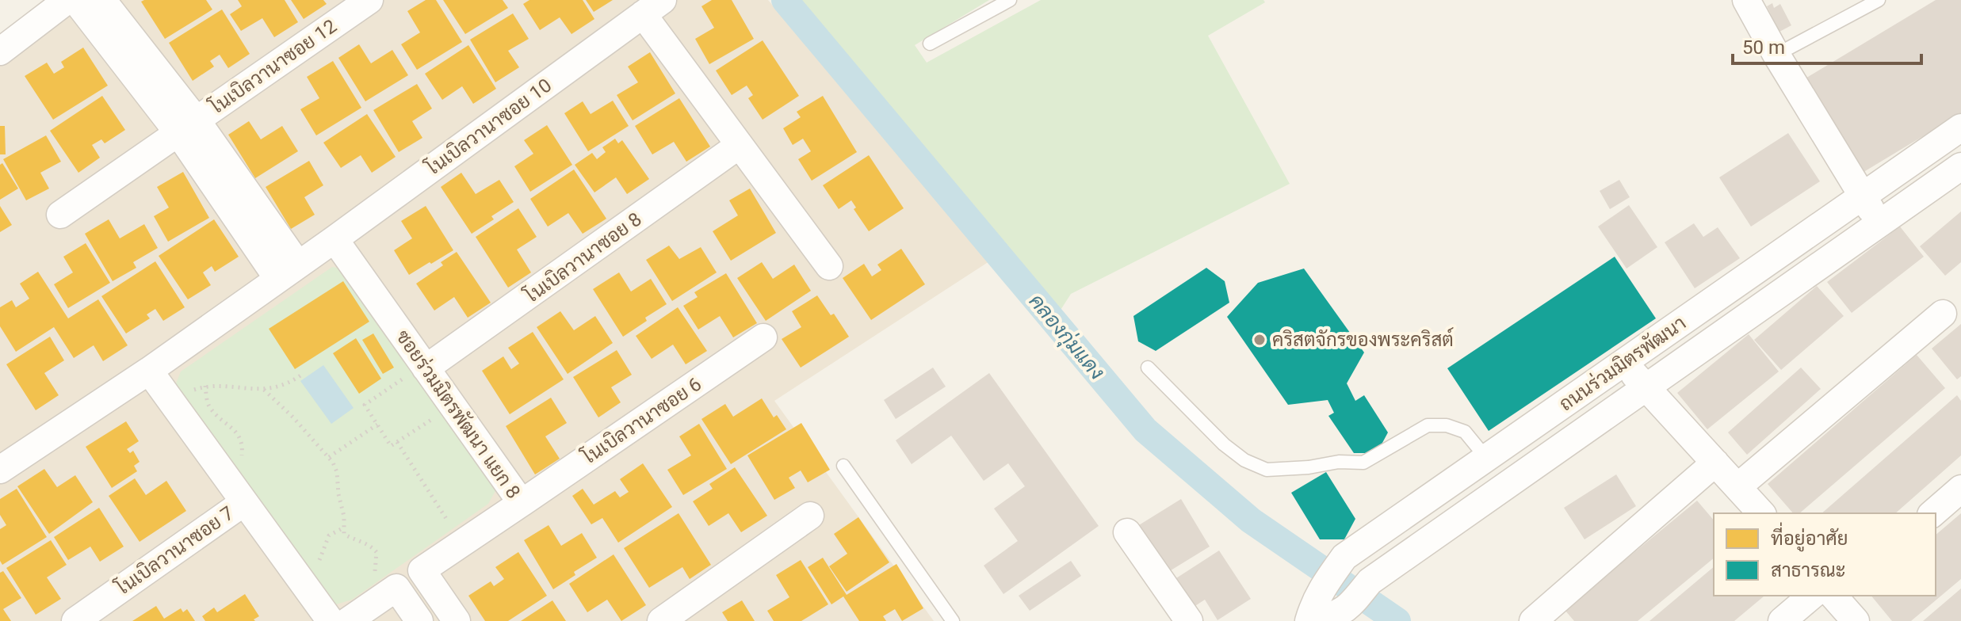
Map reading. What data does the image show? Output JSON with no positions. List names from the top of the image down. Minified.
{"streets":{"street":["โนเบิลวานาซอย 12","โนเบิลวานาซอย 10","โนเบิลวานาซอย 8","ถนนร่วมมิตรพัฒนา","ซอยร่วมมิตรพัฒนา แยก 8","โนเบิลวานาซอย 6","โนเบิลวานาซอย 7"]},"crossings":[["โนเบิลวานาซอย 10","ซอยร่วมมิตรพัฒนา แยก 8"],["โนเบิลวานาซอย 8","ซอยร่วมมิตรพัฒนา แยก 8"],["ซอยร่วมมิตรพัฒนา แยก 8","โนเบิลวานาซอย 6"]],"water":["คลองกุ่มแดง"],"places":["คริสตจักรของพระคริสต์"],"legend":["ที่อยู่อาศัย","สาธารณะ"],"scale_bar":"50 m"}
